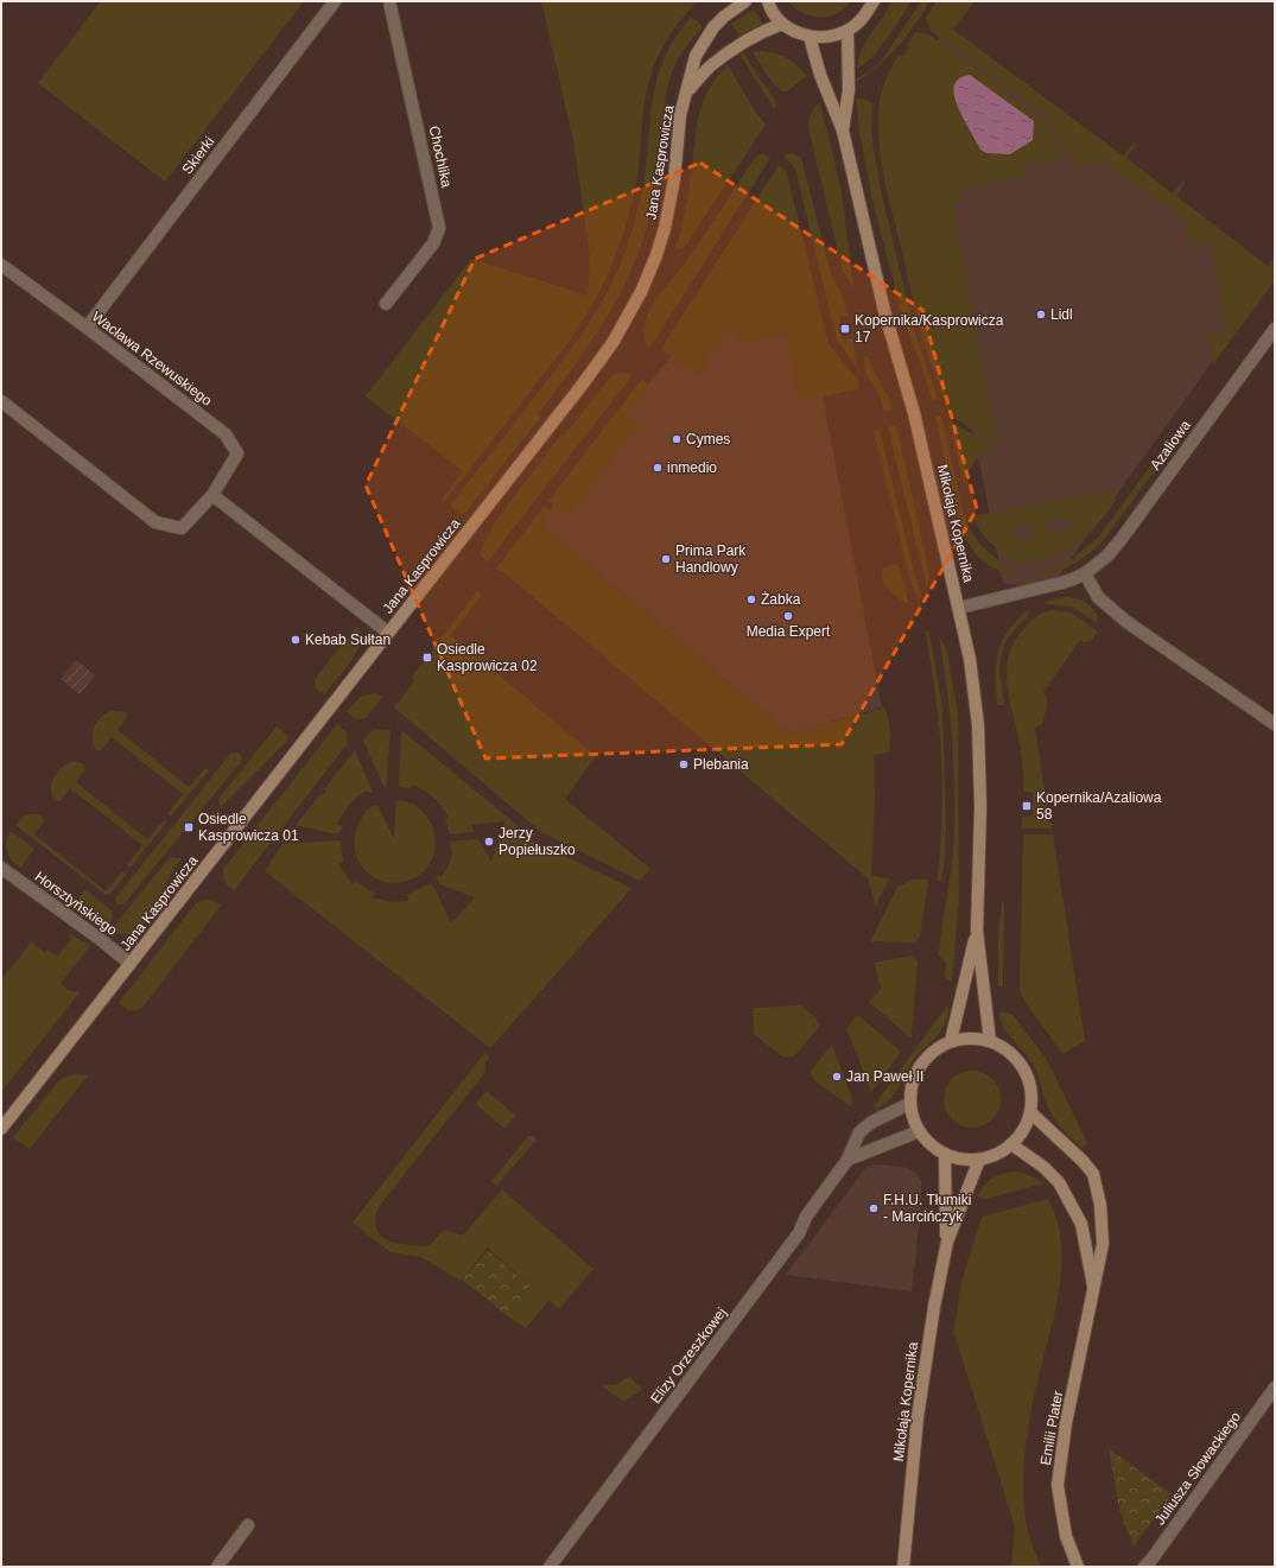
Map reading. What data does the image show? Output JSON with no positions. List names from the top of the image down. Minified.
{"streets":{"street":["Skierki","Chochlika","Jana Kasprowicza","Wacława Rzewuskiego","Azaliowa","Mikołaja Kopernika","Horsztyńskiego","Elizy Orzeszkowej","Emilii Plater","Juliusza Słowackiego"]},"crossings":[["Skierki","Wacława Rzewuskiego"],["Jana Kasprowicza","Horsztyńskiego"],["Azaliowa","Mikołaja Kopernika"],["Mikołaja Kopernika","Elizy Orzeszkowej"],["Mikołaja Kopernika","Emilii Plater"],["Elizy Orzeszkowej","Emilii Plater"]],"places":{"other":["Lidl","Cymes","inmedio","Prima Park Handlowy","Żabka","Media Expert","Kebab Sułtan","Plebania","Jerzy Popiełuszko","Jan Paweł II","F.H.U. Tłumiki - Marcińczyk"],"transit":["Kopernika/Kasprowicza 17","Osiedle Kasprowicza 02","Kopernika/Azaliowa 58","Osiedle Kasprowicza 01"]}}
